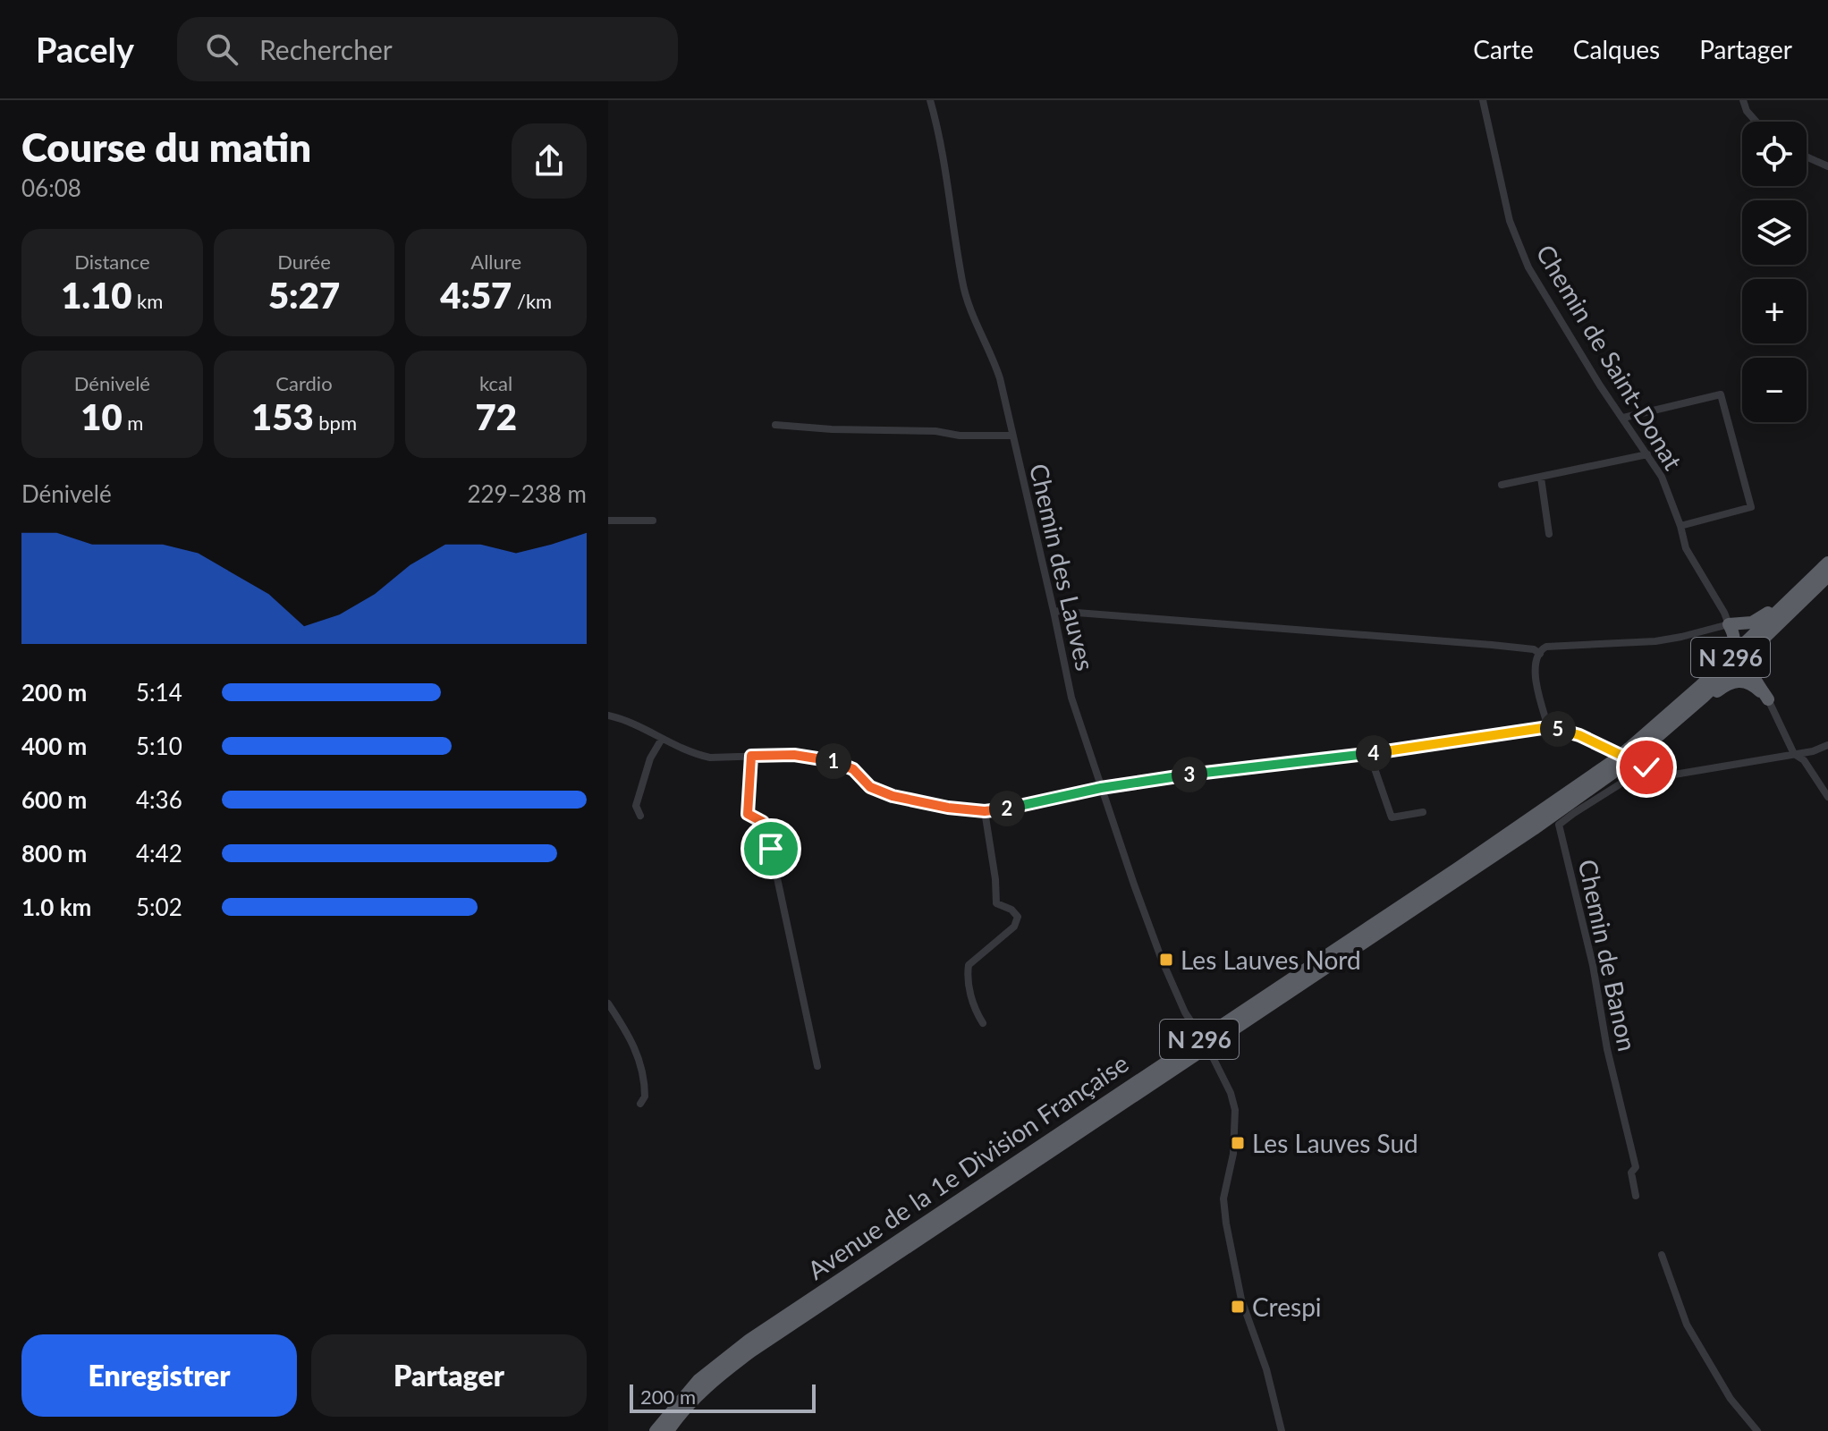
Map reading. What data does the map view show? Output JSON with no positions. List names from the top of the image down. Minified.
{"streets":{"highway":["N 296","Avenue de la 1e Division Française"],"street":["Chemin de Saint-Donat","Chemin des Lauves","Chemin de Banon"]},"places":{"transit":["Les Lauves Nord","Les Lauves Sud","Crespi"]},"scale_bar":"200 m","page":{"header":"Pacely","search":"Rechercher","nav":["Carte","Calques","Partager"],"heading":["Course du matin","06:08"],"map_buttons":["+","−"],"stats":[["Distance","1.10 km"],["Durée","5:27"],["Allure","4:57 /km"],["Dénivelé","10 m"],["Cardio","153 bpm"],["kcal","72"]],"chart":["Dénivelé","229–238 m"],"list":[{"name":"200 m","note":"5:14"},{"name":"400 m","note":"5:10"},{"name":"600 m","note":"4:36"},{"name":"800 m","note":"4:42"},{"name":"1.0 km","note":"5:02"}],"pins":["5","4","1","3","2"],"buttons":["Enregistrer","Partager"],"scale":"200 m"}}
